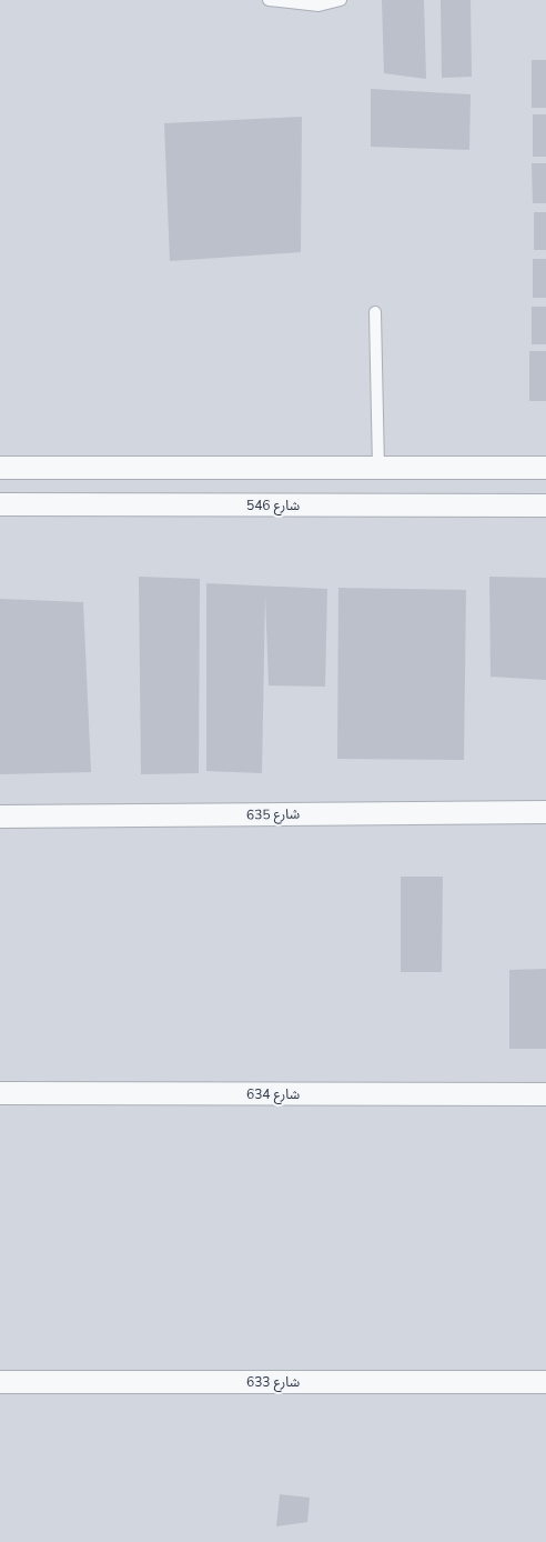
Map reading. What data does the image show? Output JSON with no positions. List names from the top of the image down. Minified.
{"streets":{"street":["شارع 546","شارع 635","شارع 634","شارع 633"]}}
